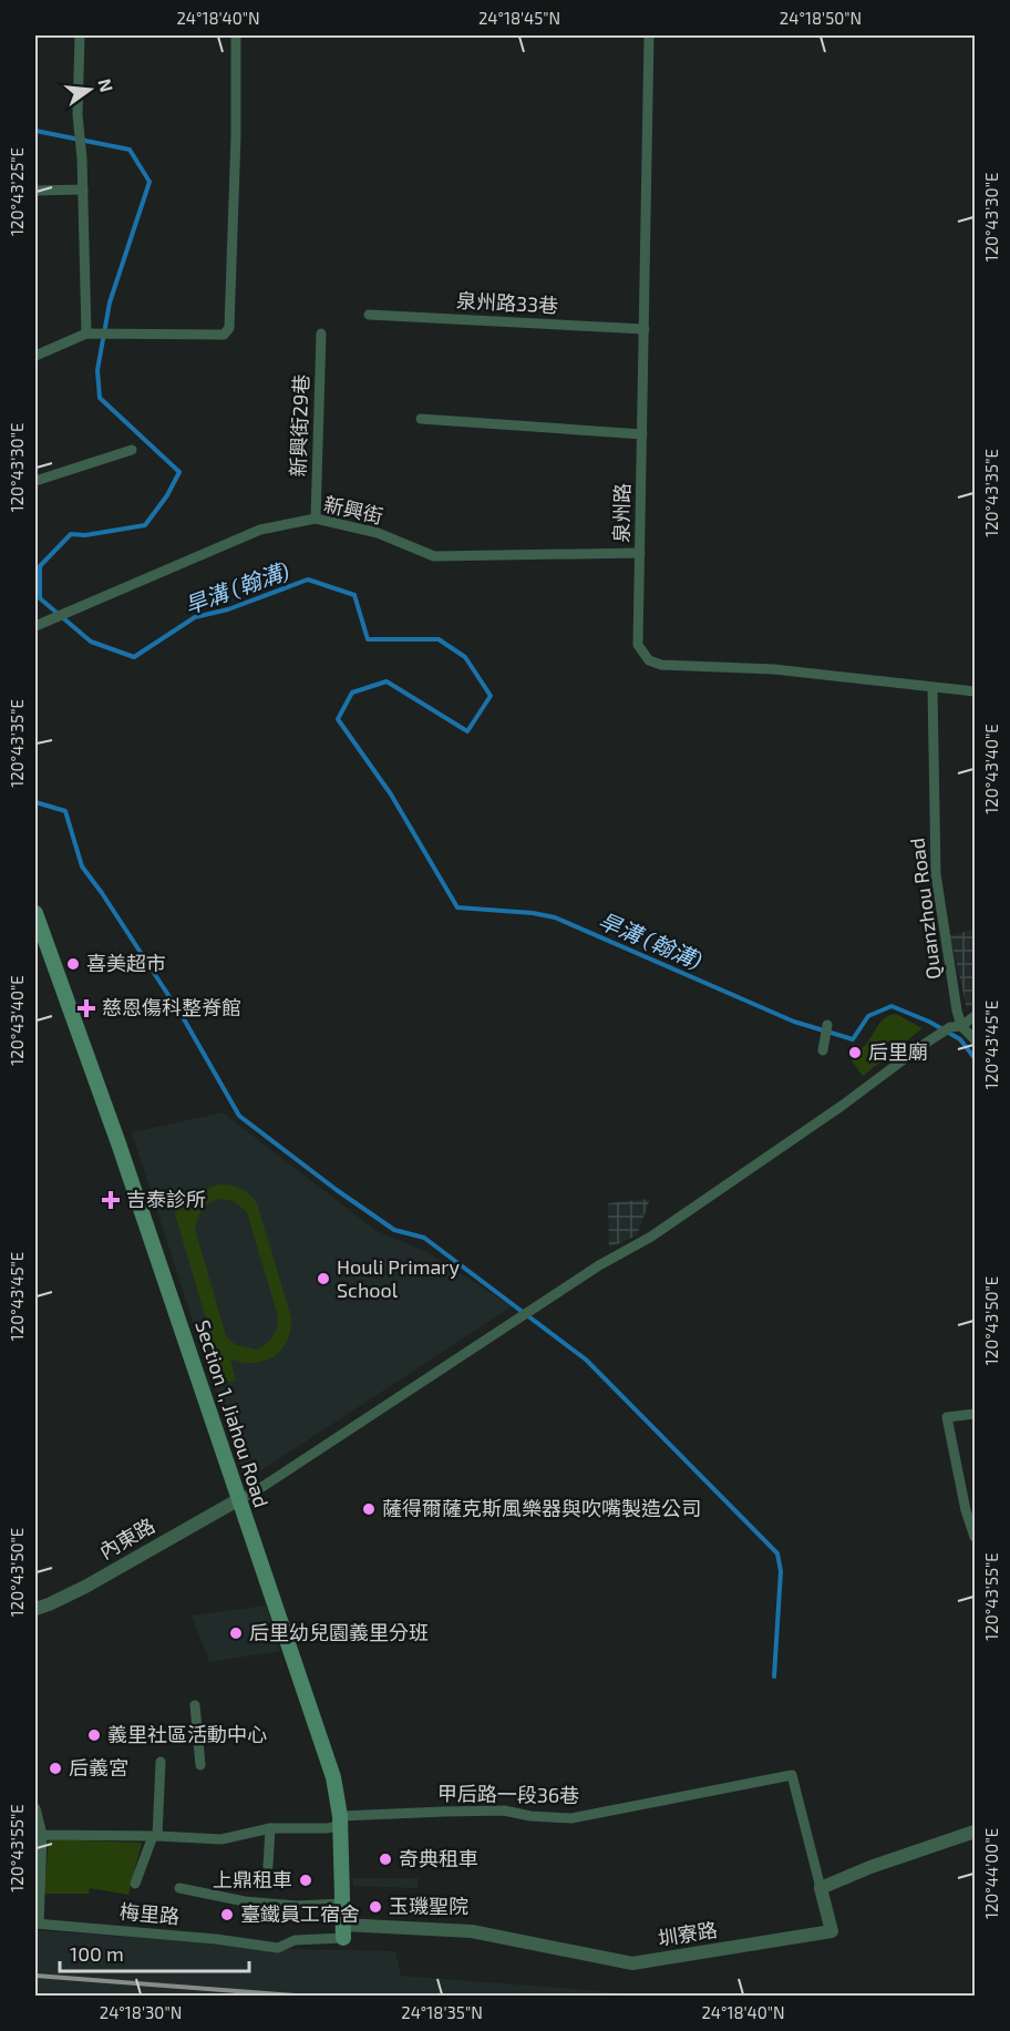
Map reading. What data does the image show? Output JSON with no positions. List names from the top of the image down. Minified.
{"streets":{"main road":["Section 1, Jiahou Road"],"street":["泉州路33巷","新興街29巷","新興街","泉州路","Quanzhou Road","內東路","甲后路一段36巷","梅里路","圳寮路"]},"crossings":[["泉州路33巷","泉州路"],["新興街29巷","新興街"],["新興街","泉州路"],["泉州路","Quanzhou Road"],["Section 1, Jiahou Road","內東路"],["Section 1, Jiahou Road","甲后路一段36巷"],["Section 1, Jiahou Road","梅里路"],["Section 1, Jiahou Road","圳寮路"],["甲后路一段36巷","圳寮路"],["梅里路","圳寮路"]],"water":["旱溝 (翰溝)"],"places":{"other":["喜美超市","后里廟","Houli Primary School","薩得爾薩克斯風樂器與吹嘴製造公司","后里幼兒園義里分班","義里社區活動中心","后義宮","奇典租車","上鼎租車","玉璣聖院","臺鐵員工宿舍"],"health":["慈恩傷科整脊館","吉泰診所"]},"scale_bar":"100 m","north":"right","coordinates":["24°18'40\"N","24°18'45\"N","24°18'50\"N","120°43'25\"E","120°43'30\"E","120°43'35\"E","120°43'40\"E","120°43'45\"E","120°43'50\"E","120°43'55\"E","120°44'00\"E","24°18'30\"N","24°18'35\"N"]}
